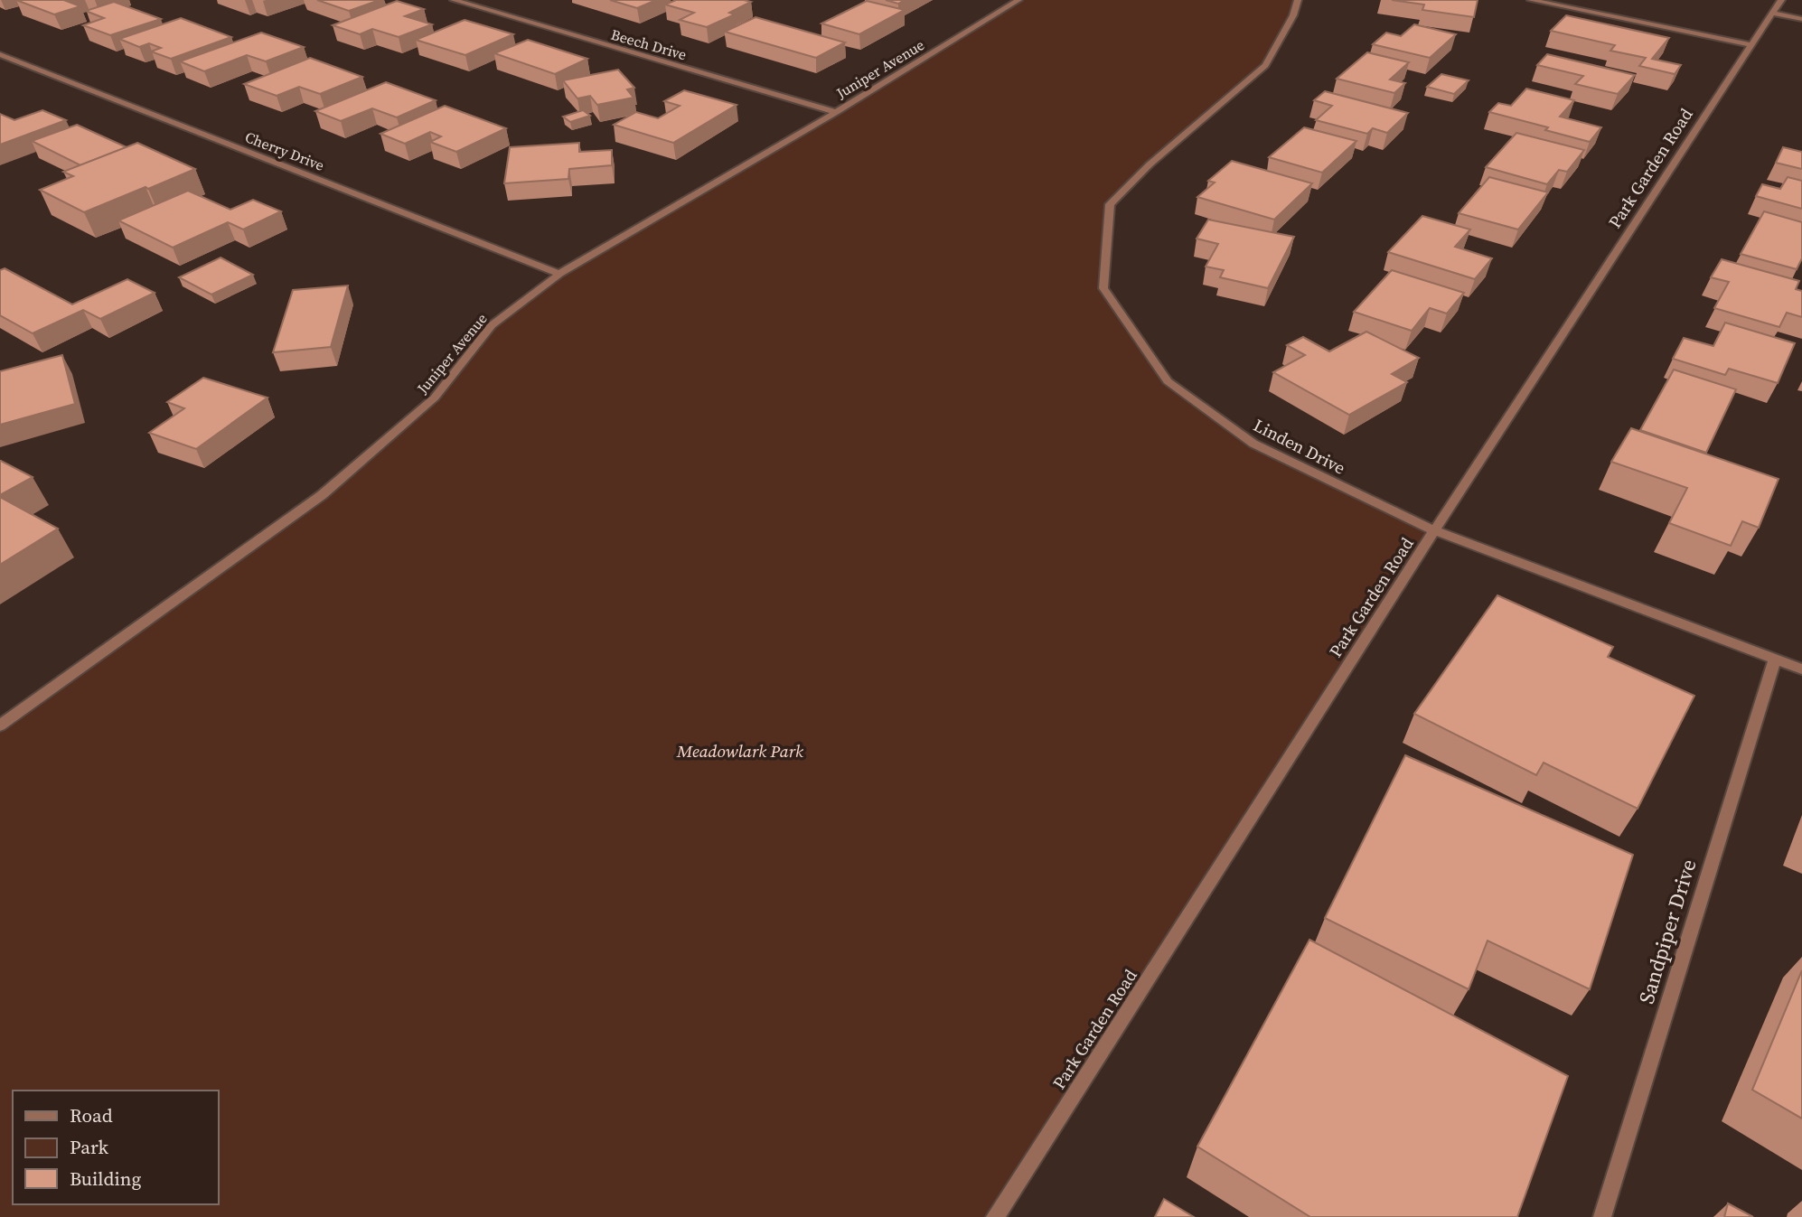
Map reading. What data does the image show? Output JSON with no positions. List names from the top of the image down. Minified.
{"streets":{"street":["Beech Drive","Juniper Avenue","Cherry Drive","Park Garden Road","Linden Drive","Sandpiper Drive"]},"crossings":[["Beech Drive","Juniper Avenue"],["Juniper Avenue","Cherry Drive"],["Park Garden Road","Linden Drive"],["Linden Drive","Sandpiper Drive"]],"parks":["Meadowlark Park"],"legend":["Road","Park","Building"]}
